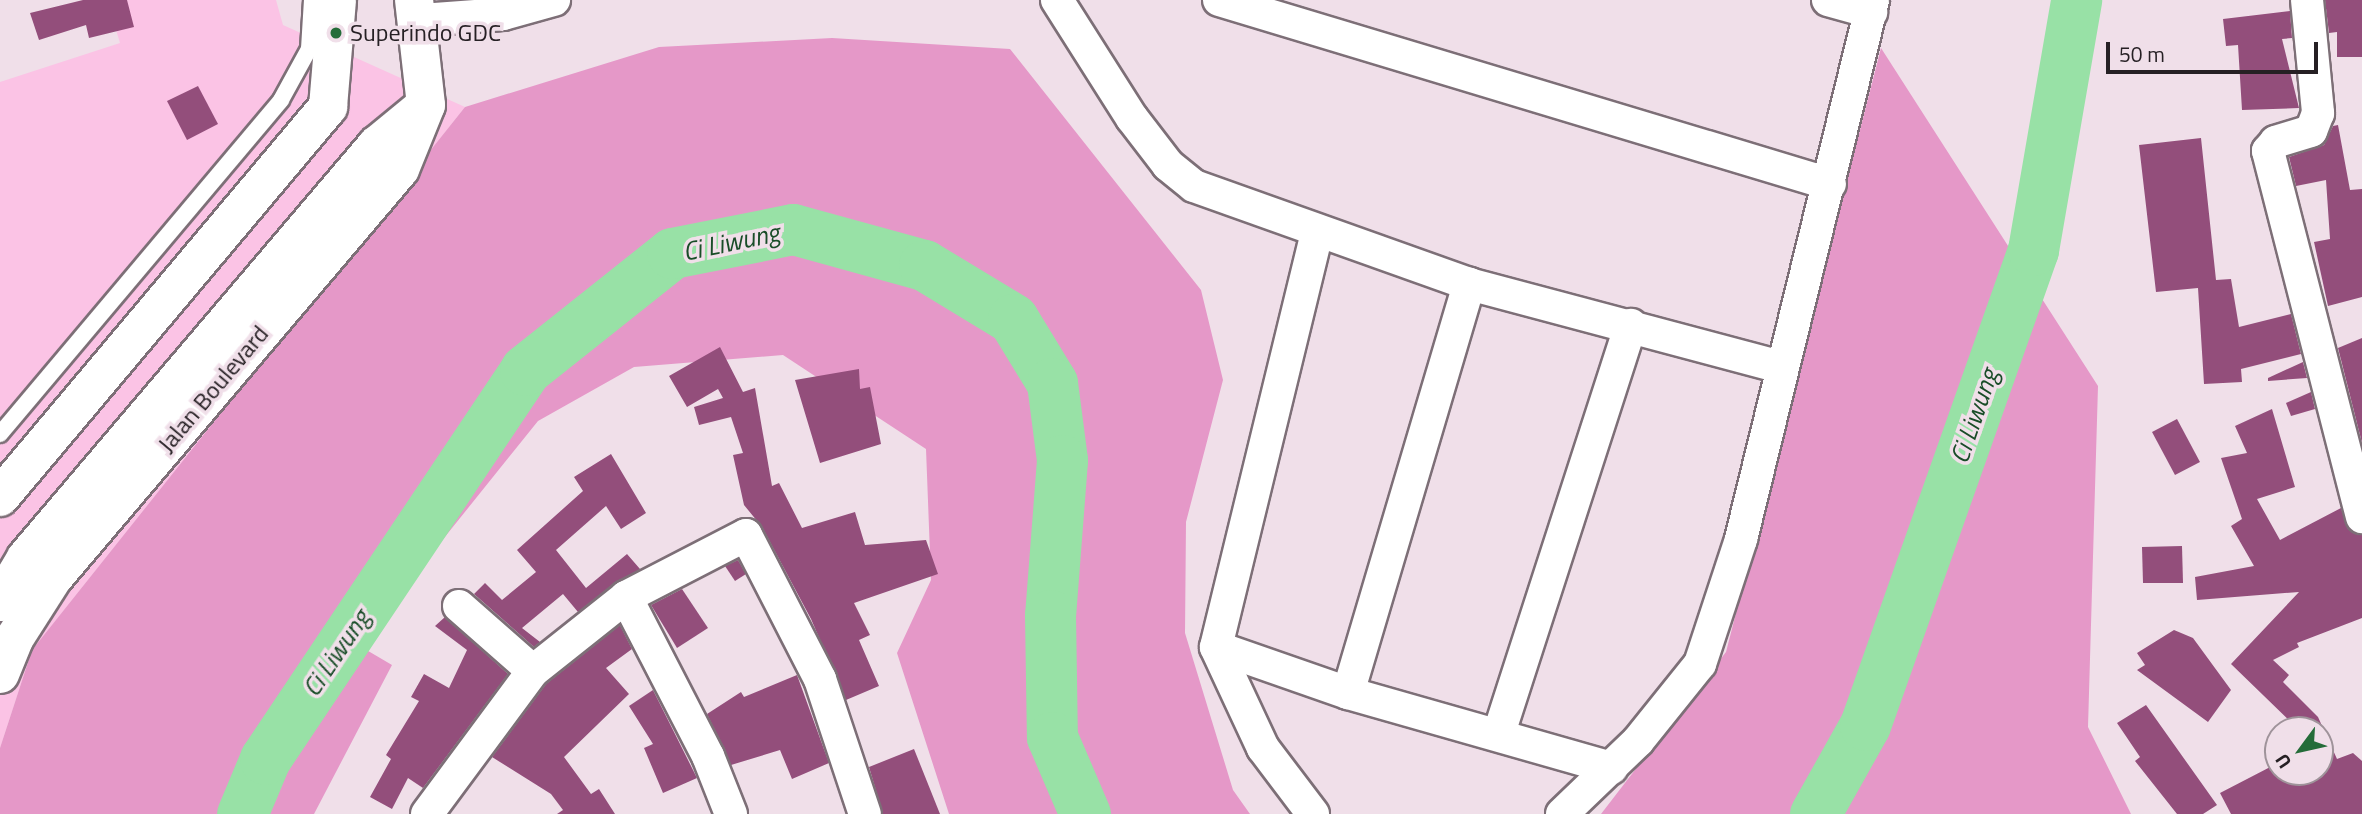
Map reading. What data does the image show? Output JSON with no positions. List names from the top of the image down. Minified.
{"streets":{"main road":["Jalan Boulevard"]},"water":["Ci Liwung"],"places":["Superindo GDC"],"scale_bar":"50 m","north":"bottom left"}
